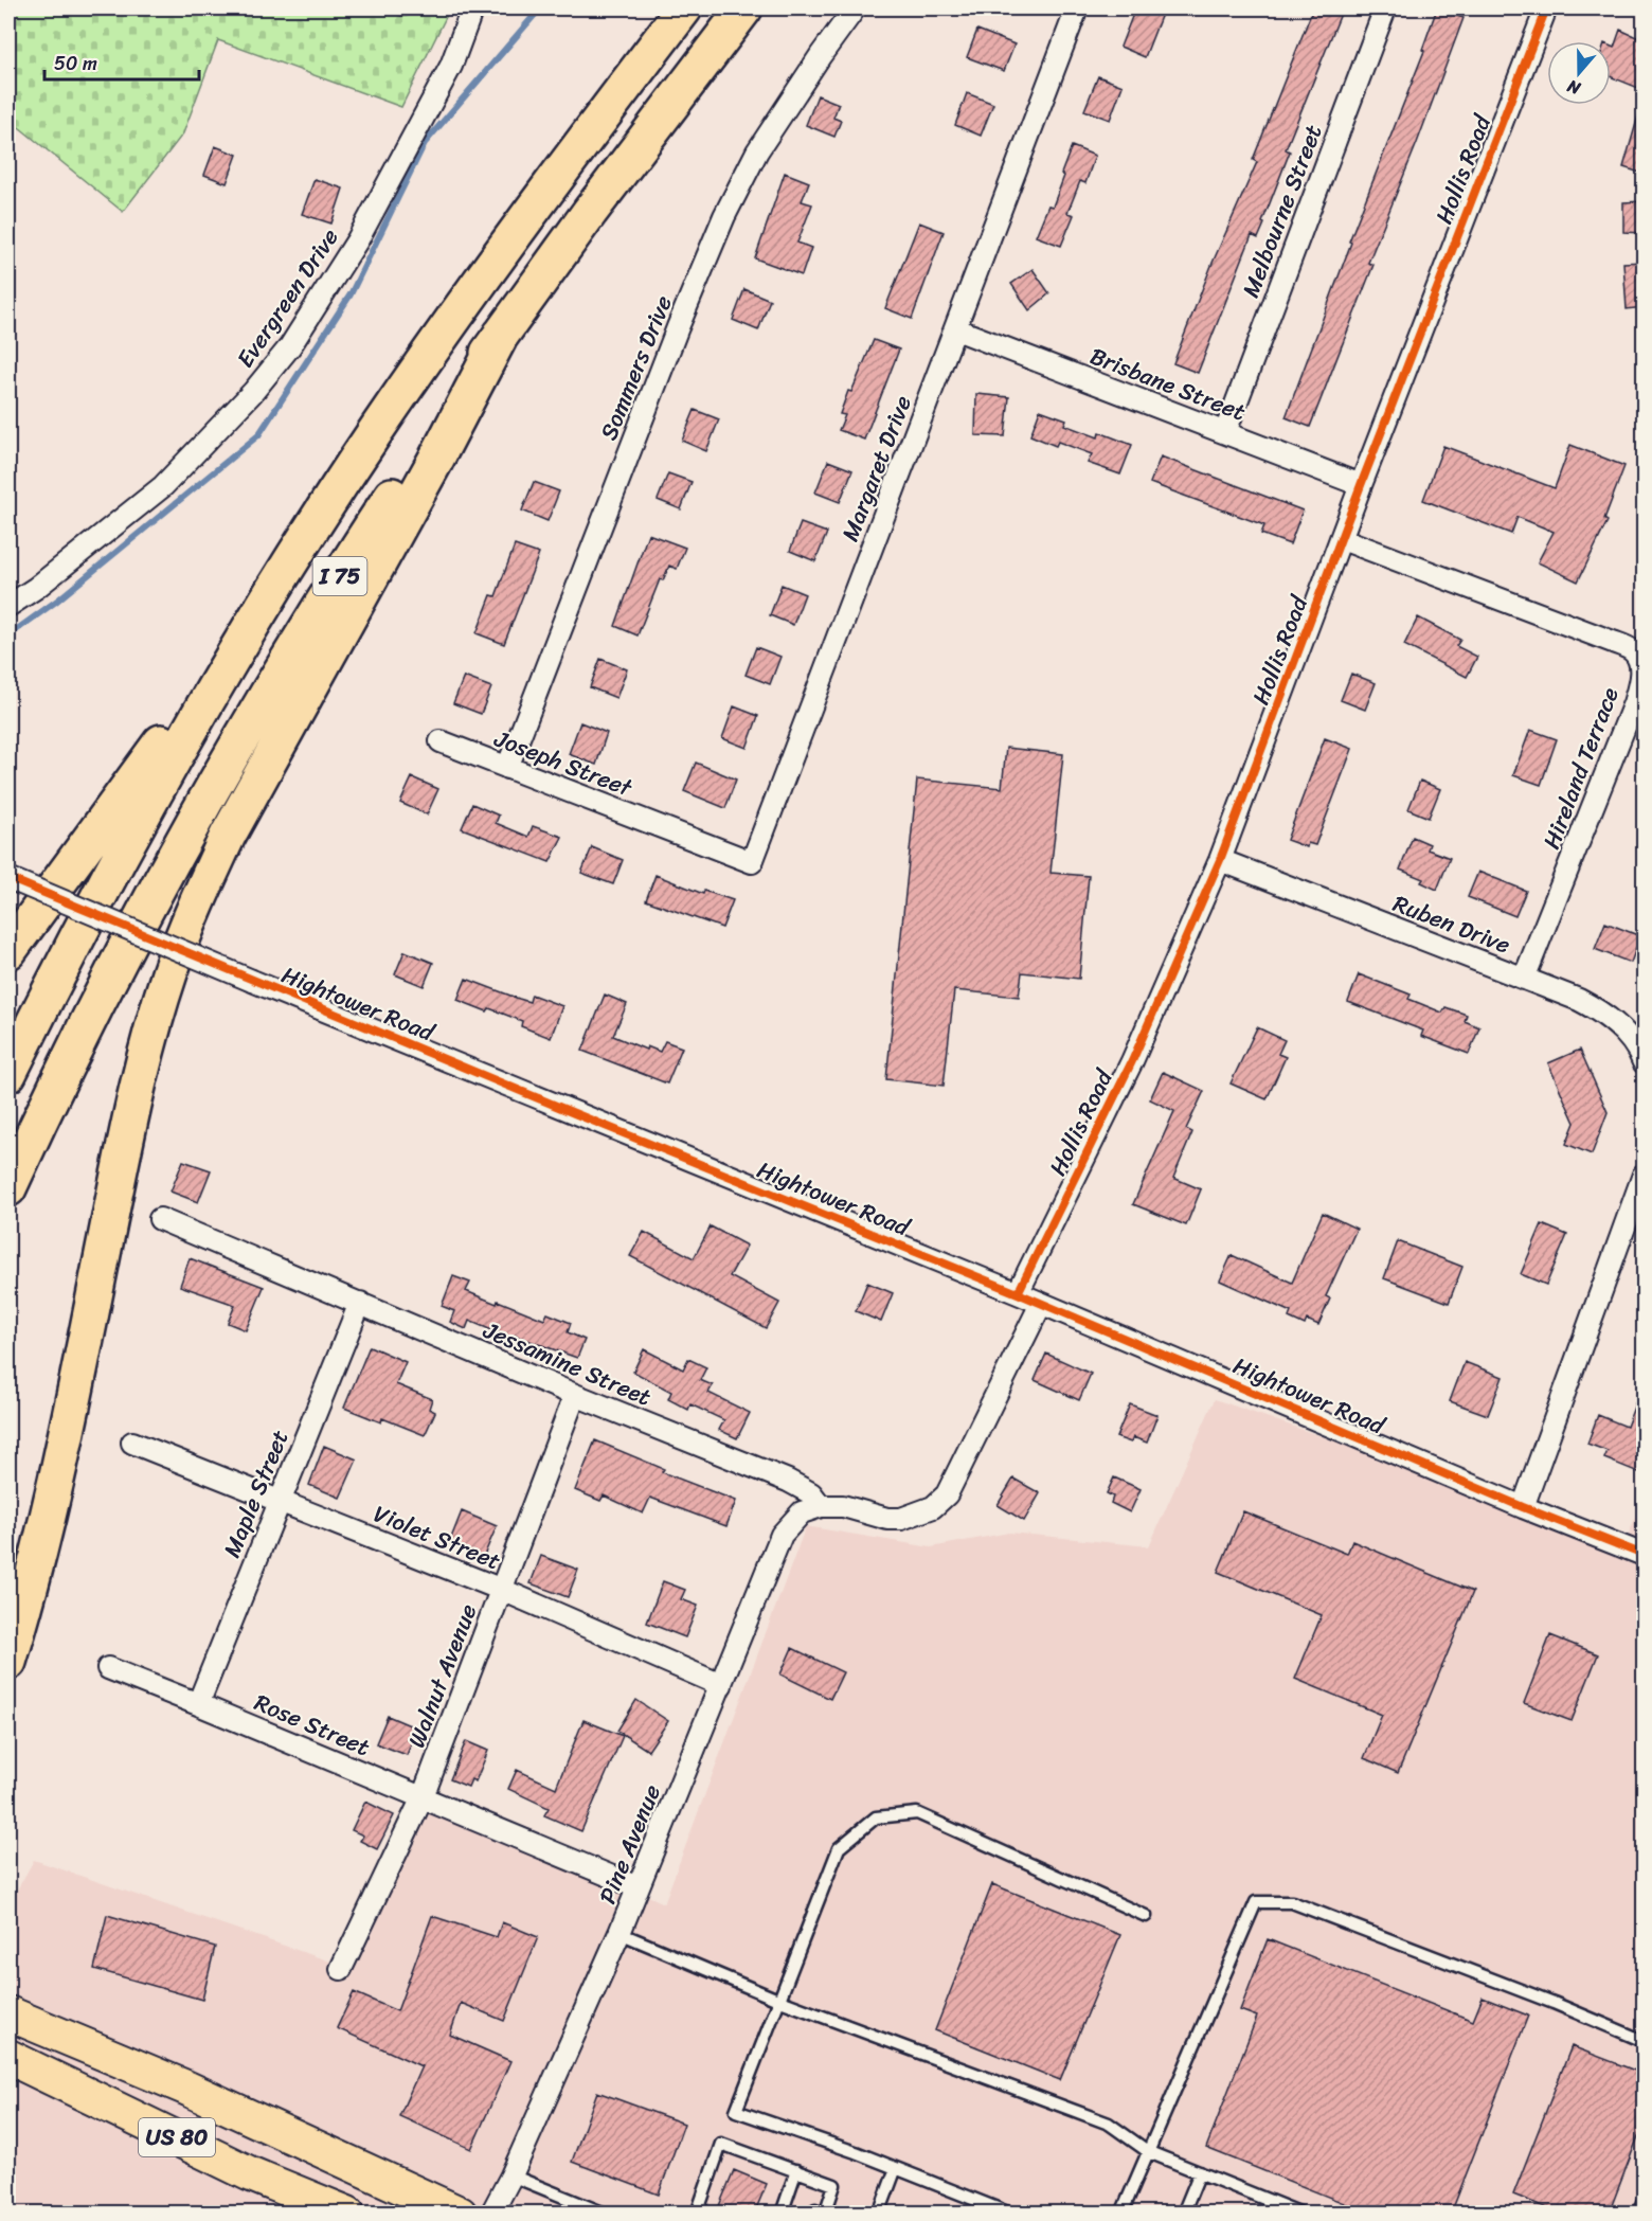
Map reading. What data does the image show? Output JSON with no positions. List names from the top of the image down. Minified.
{"streets":{"highway":["I 75"],"main road":["US 80"],"street":["Hollis Road","Melbourne Street","Evergreen Drive","Sommers Drive","Brisbane Street","Margaret Drive","Joseph Street","Hireland Terrace","Ruben Drive","Hightower Road","Jessamine Street","Maple Street","Violet Street","Walnut Avenue","Rose Street","Pine Avenue"]},"crossings":[["Hollis Road","Brisbane Street"],["Hollis Road","Hireland Terrace"],["Hollis Road","Ruben Drive"],["Hollis Road","Hightower Road"],["Melbourne Street","Brisbane Street"],["Sommers Drive","Joseph Street"],["Brisbane Street","Margaret Drive"],["Margaret Drive","Joseph Street"],["Hireland Terrace","Ruben Drive"],["Jessamine Street","Maple Street"],["Jessamine Street","Walnut Avenue"],["Jessamine Street","Pine Avenue"],["Maple Street","Violet Street"],["Maple Street","Rose Street"],["Violet Street","Walnut Avenue"],["Violet Street","Pine Avenue"],["Walnut Avenue","Rose Street"],["Rose Street","Pine Avenue"]],"scale_bar":"50 m","north":"bottom"}
